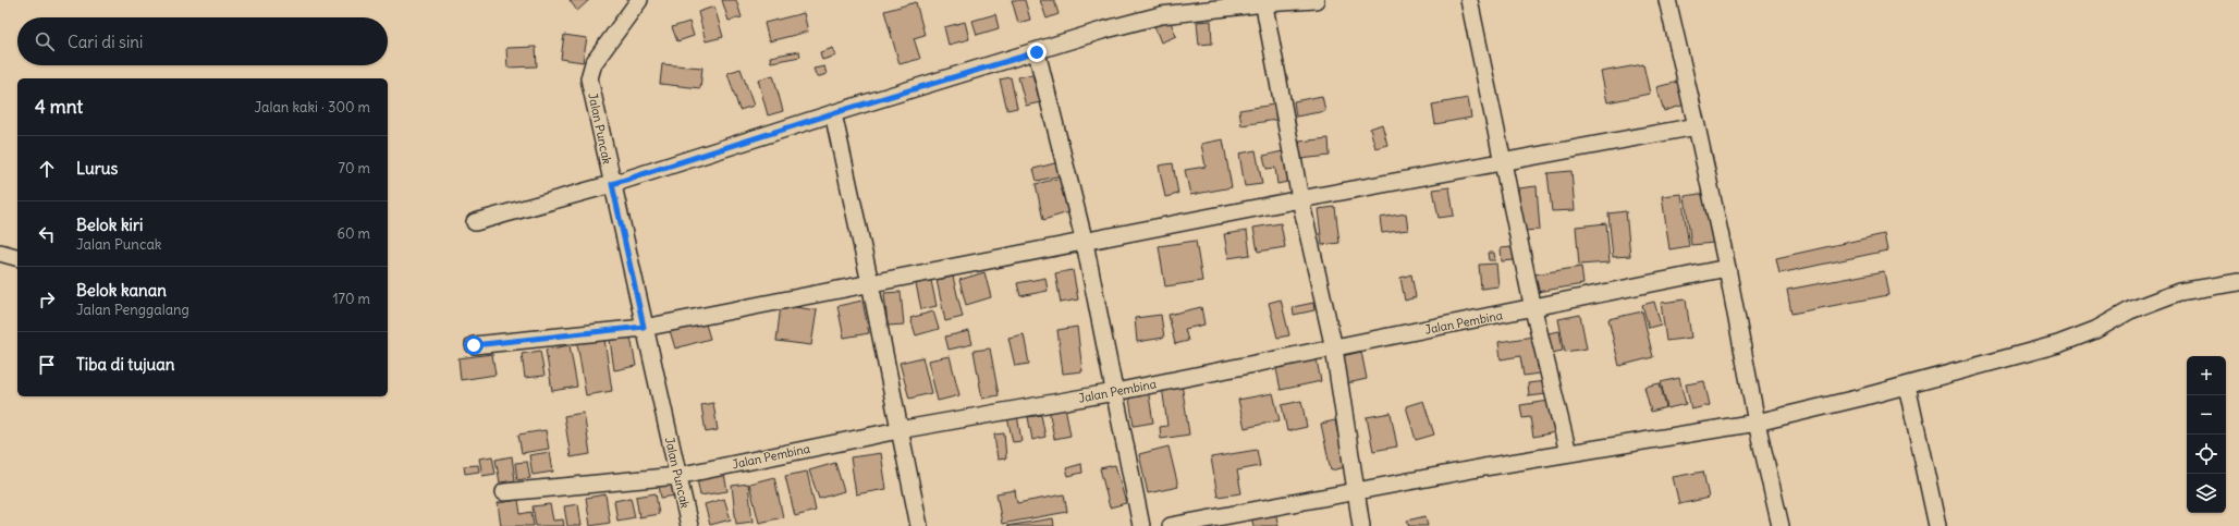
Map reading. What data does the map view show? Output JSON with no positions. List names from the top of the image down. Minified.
{"streets":{"street":["Jalan Puncak","Jalan Pembina"]},"crossings":[["Jalan Puncak","Jalan Pembina"]],"page":{"search":"Cari di sini","heading":["4 mnt","Jalan kaki · 300 m"],"list":[["Lurus","70 m"],["Belok kiri","Jalan Puncak","60 m"],["Belok kanan","Jalan Penggalang","170 m"],"Tiba di tujuan"],"map_buttons":["+","−"]}}
